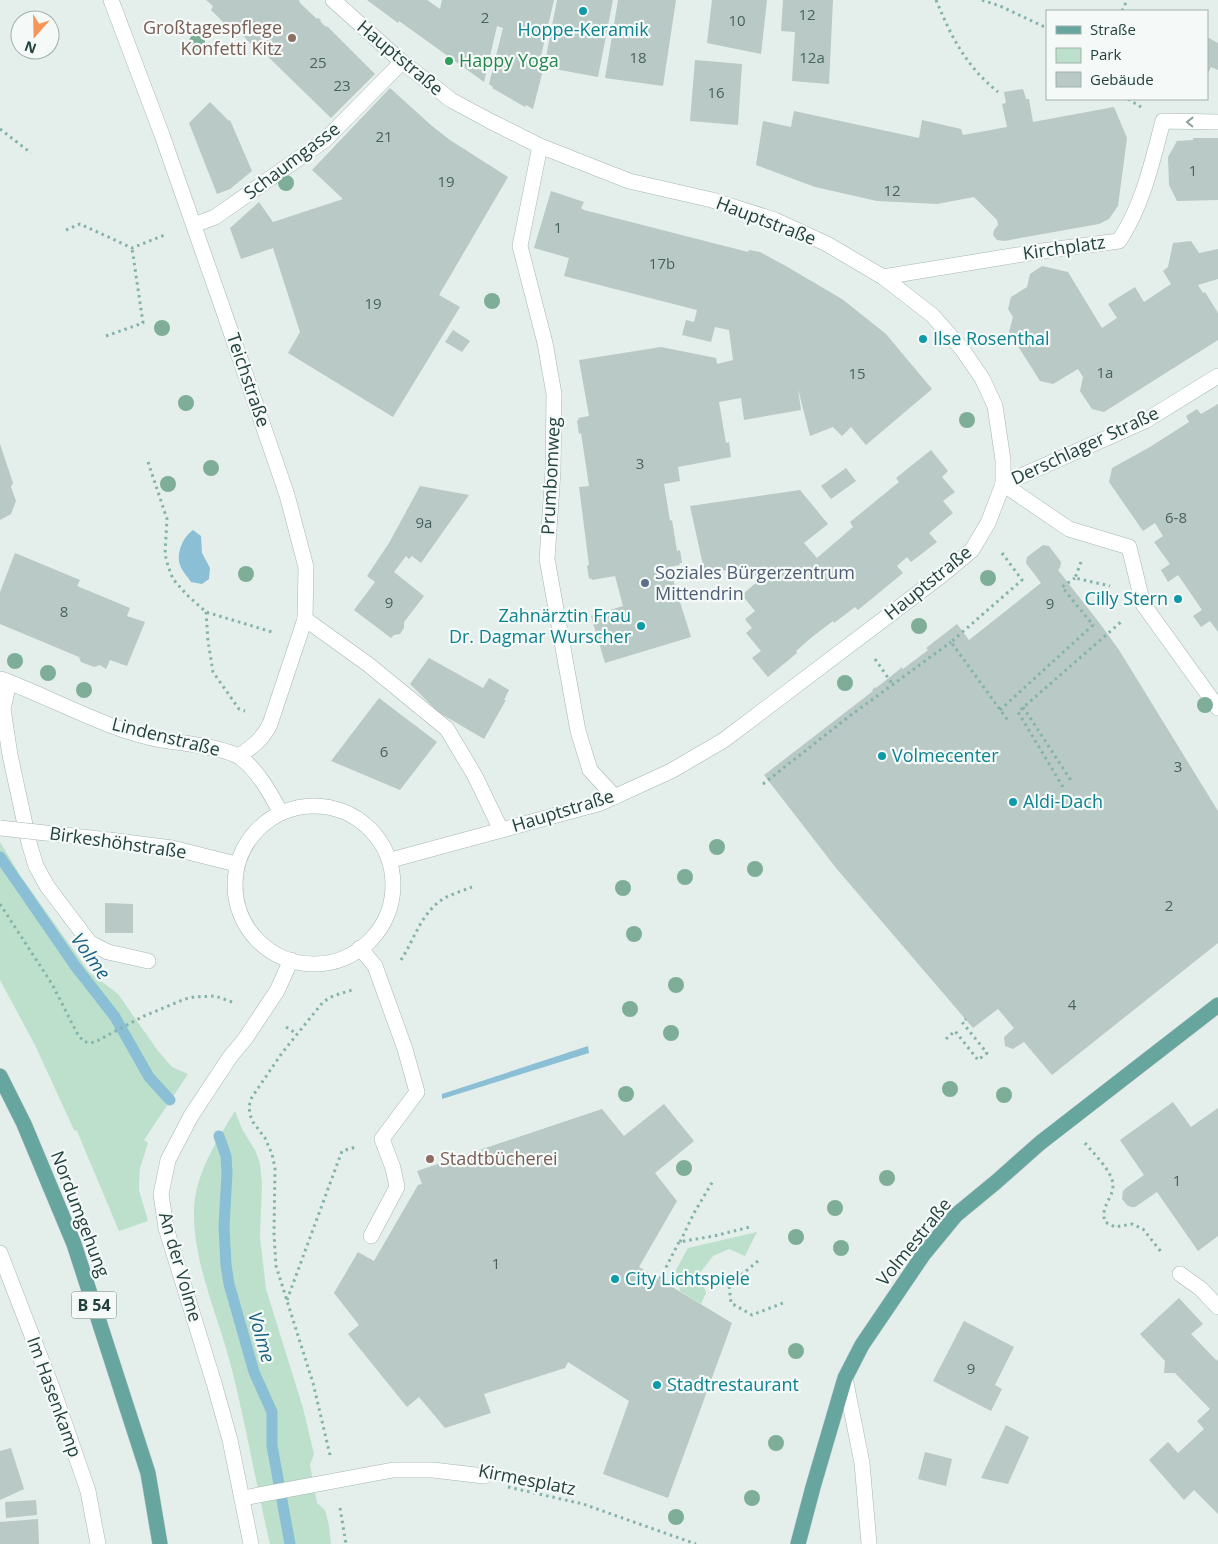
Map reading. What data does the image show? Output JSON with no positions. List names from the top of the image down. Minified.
{"streets":{"main road":["Nordumgehung","Volmestraße","B 54"],"street":["Hauptstraße","Schaumgasse","Kirchplatz","Teichstraße","Derschlager Straße","Prumbomweg","Lindenstraße","Birkeshöhstraße","An der Volme","Im Hasenkamp"],"path":["Kirmesplatz"]},"crossings":[["Hauptstraße","Schaumgasse"],["Hauptstraße","Kirchplatz"],["Hauptstraße","Derschlager Straße"],["Hauptstraße","Prumbomweg"],["Hauptstraße","Lindenstraße"],["Hauptstraße","Birkeshöhstraße"],["Hauptstraße","An der Volme"],["Schaumgasse","Teichstraße"],["Teichstraße","Lindenstraße"],["Lindenstraße","Birkeshöhstraße"],["Lindenstraße","An der Volme"],["Birkeshöhstraße","An der Volme"]],"one_way":["Kirchplatz"],"water":["Volme"],"places":["Hoppe-Keramik","Großtagespflege Konfetti Kitz","Happy Yoga","Ilse Rosenthal","Soziales Bürgerzentrum Mittendrin","Cilly Stern","Zahnärztin Frau Dr. Dagmar Wurscher","Volmecenter","Aldi-Dach","Stadtbücherei","City Lichtspiele","Stadtrestaurant"],"house_numbers":["12","2","10","18","12a","25","23","16","21","1","19","12","1","17b","19","1a","15","3","6-8","9a","9","9","8","6","3","2","4","1","1","9"],"legend":["Straße","Park","Gebäude"],"north":"bottom"}
